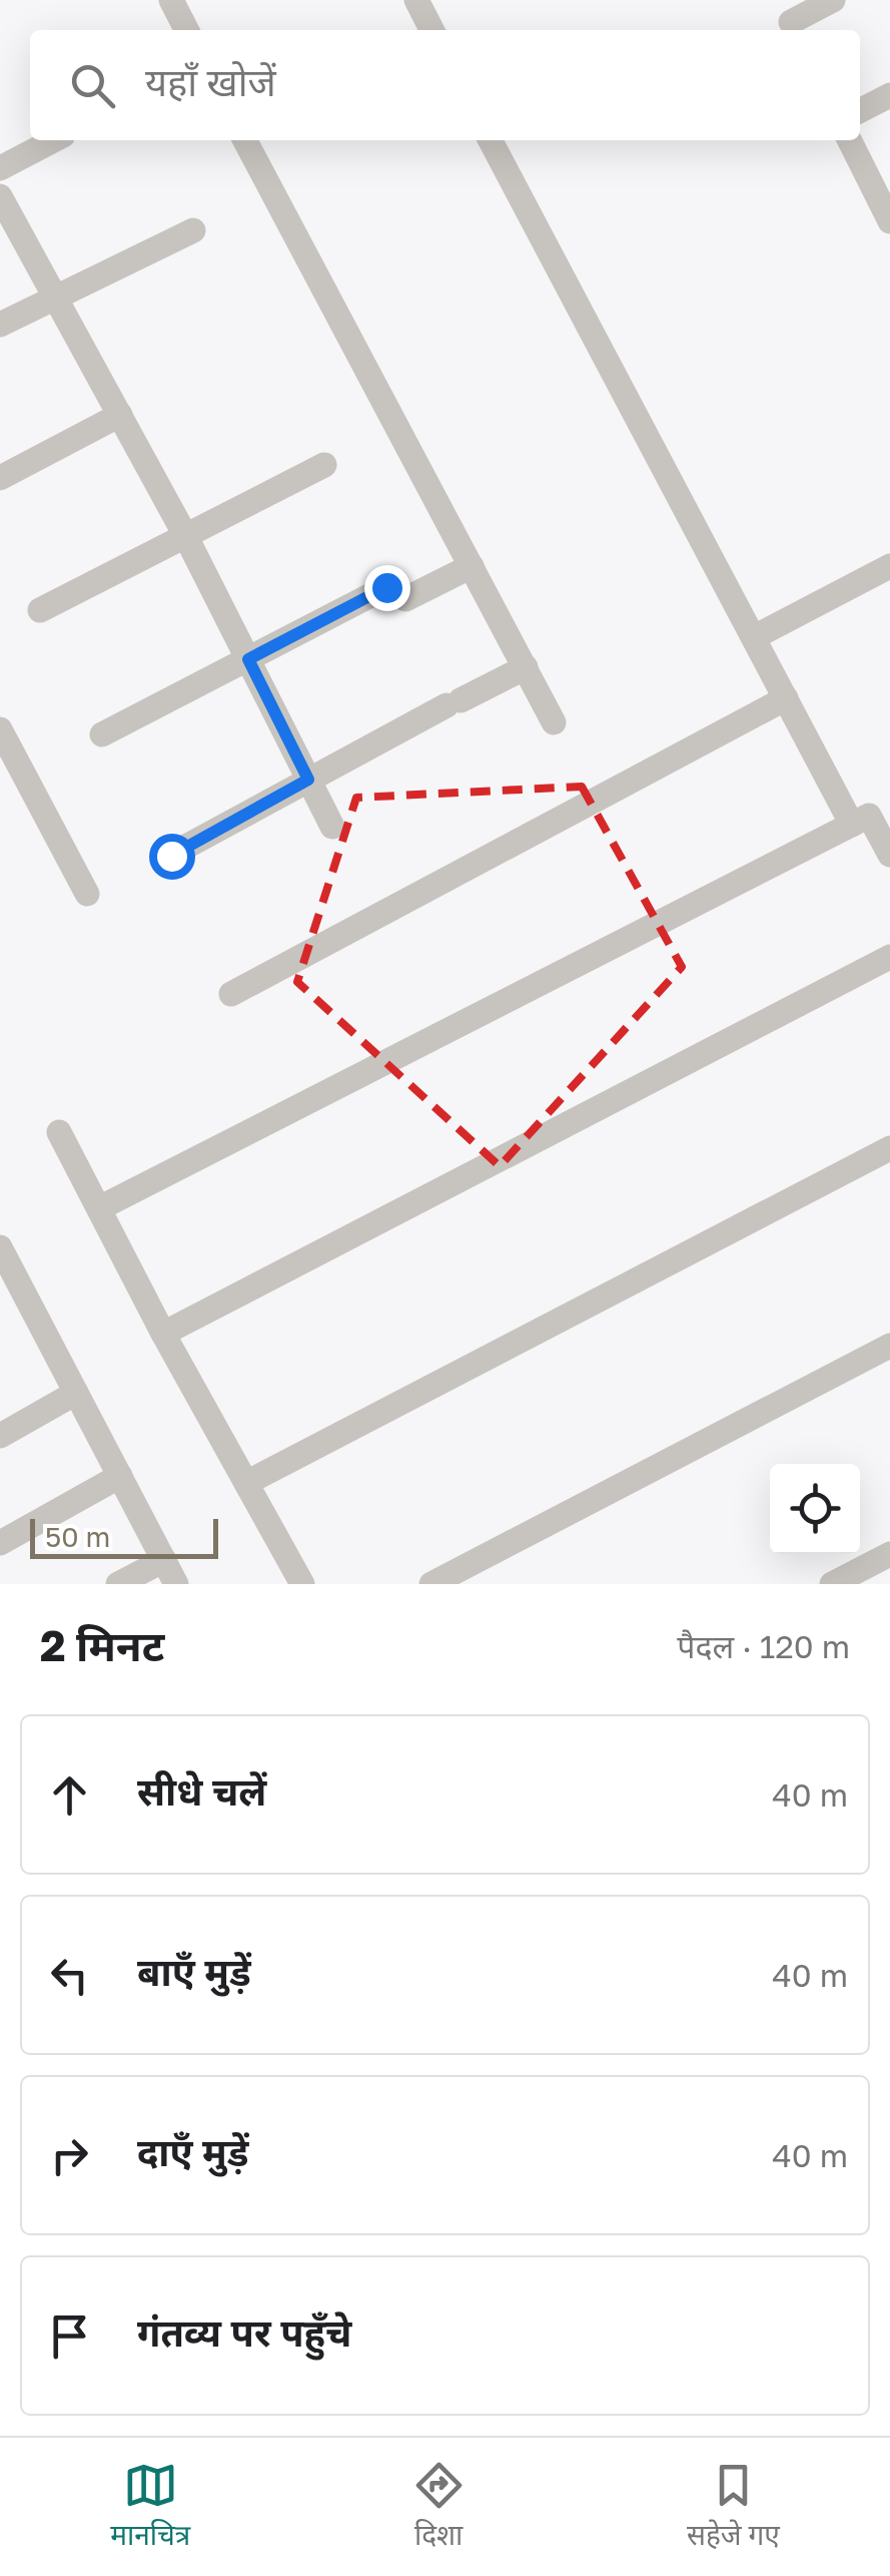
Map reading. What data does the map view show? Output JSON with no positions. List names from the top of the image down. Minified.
{"scale_bar":"50 m","page":{"search":"यहाँ खोजें","scale":"50 m","heading":["2 मिनट","पैदल · 120 m"],"list":[["सीधे चलें","40 m"],["बाएँ मुड़ें","40 m"],["दाएँ मुड़ें","40 m"],"गंतव्य पर पहुँचे"],"nav":["मानचित्र","दिशा","सहेजे गए"]}}
